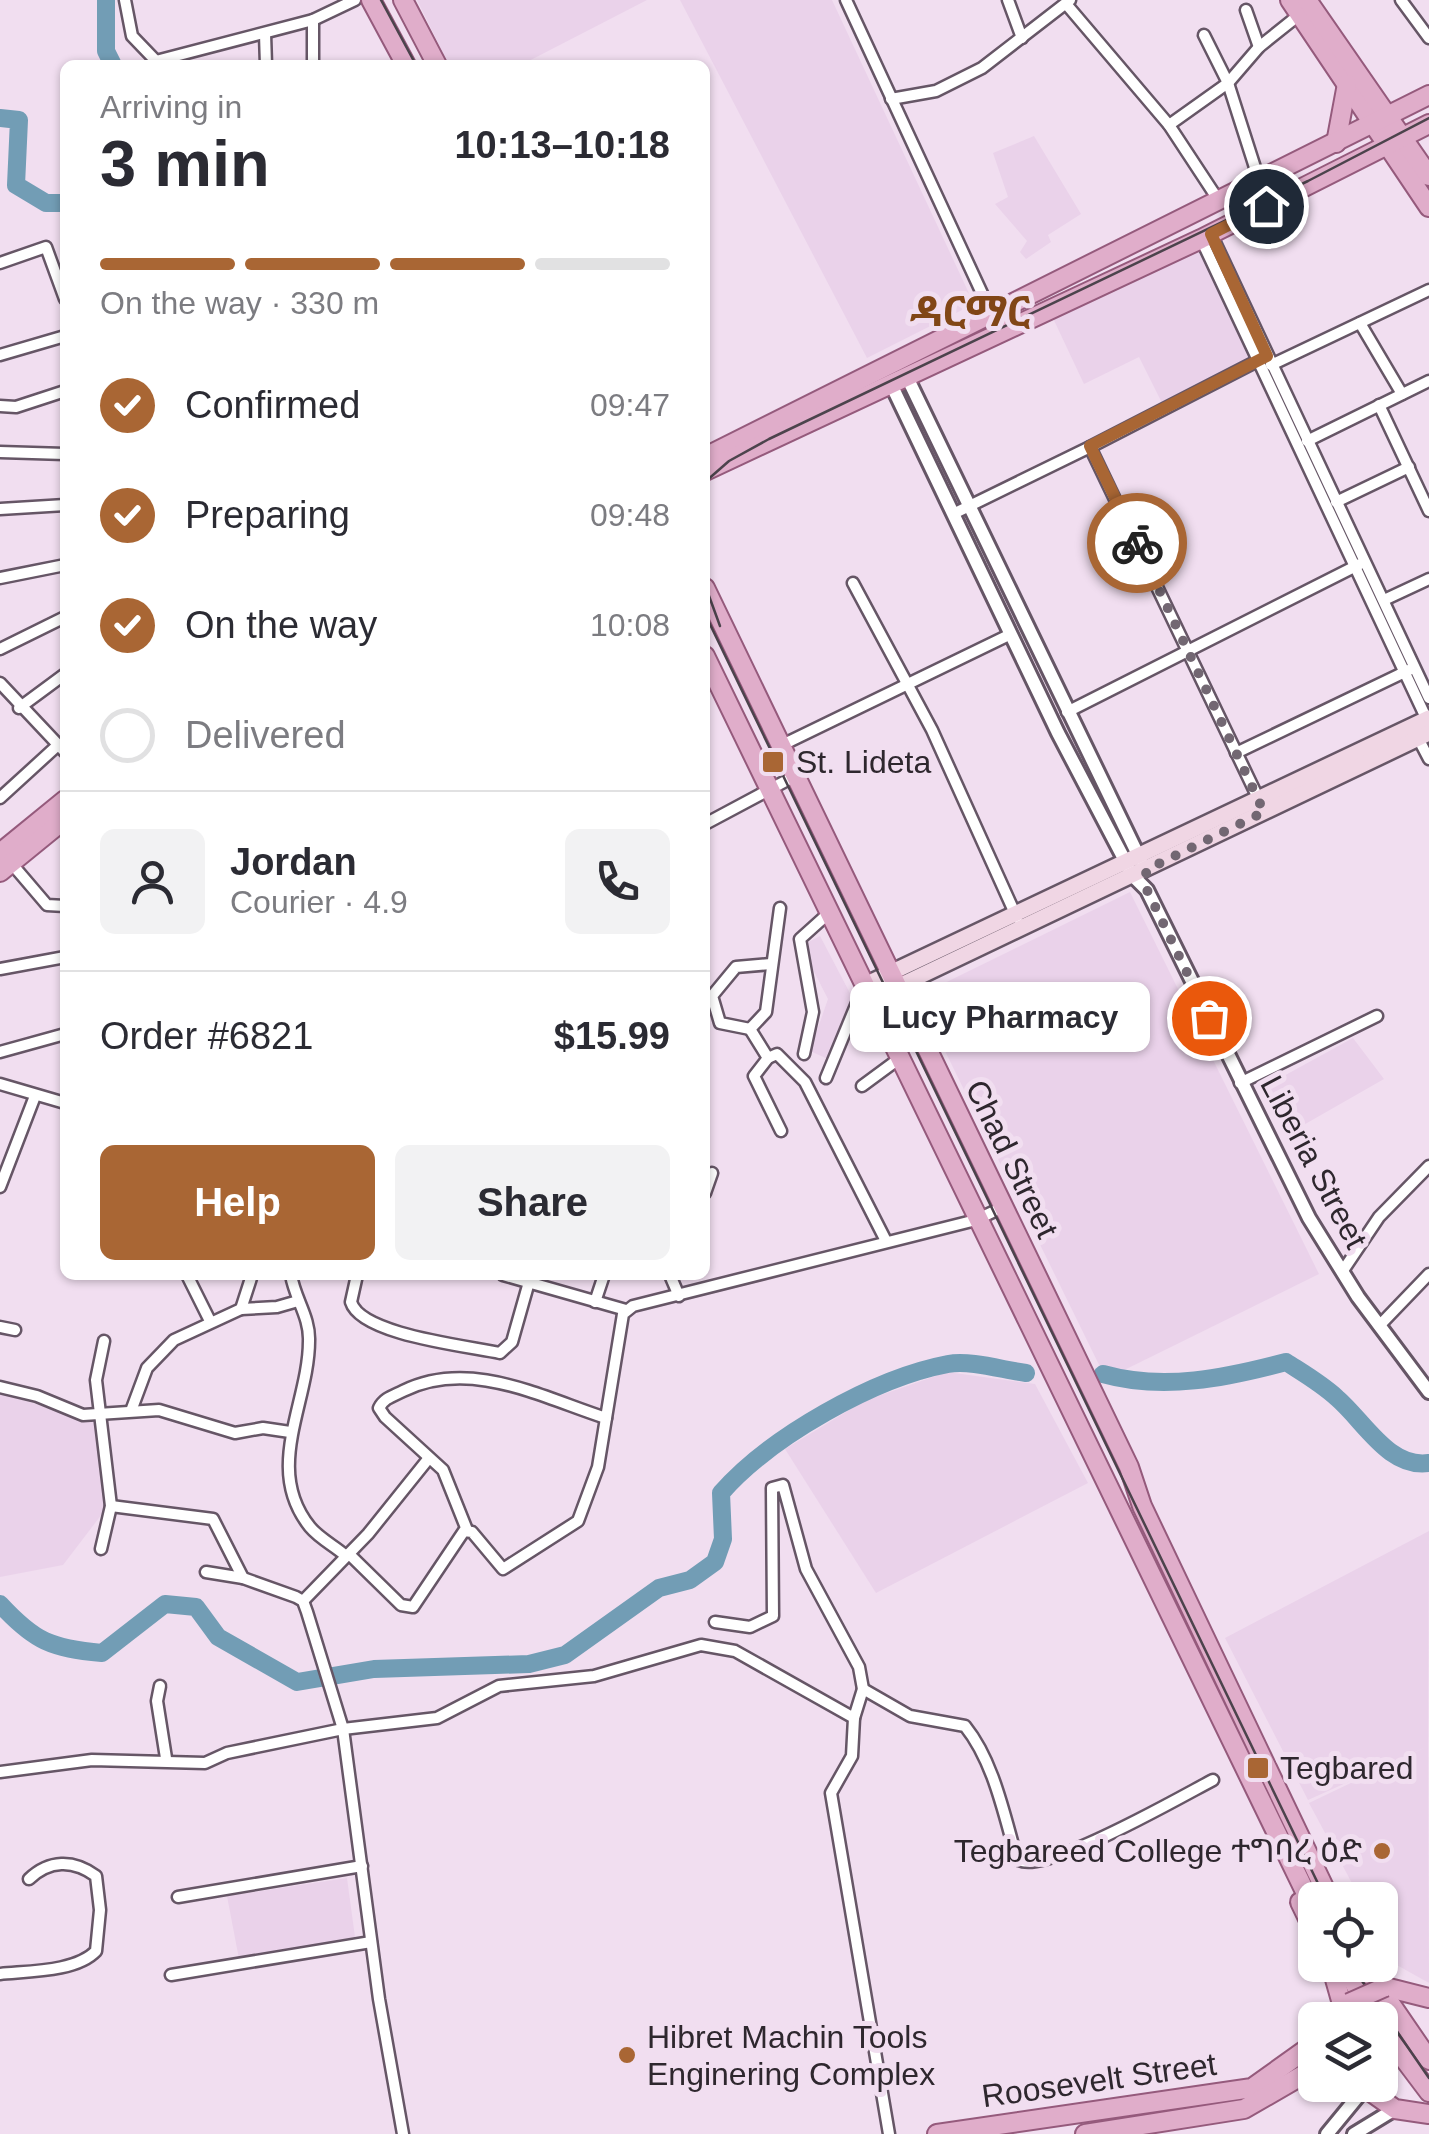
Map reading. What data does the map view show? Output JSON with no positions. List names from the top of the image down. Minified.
{"streets":{"main road":["Chad Street","Roosevelt Street"],"street":["Liberia Street"]},"districts":["ዳርማር"],"places":{"transit":["St. Lideta","Tegbared"],"other":["Lucy Pharmacy","Tegbareed College ተግባረ ዕድ","Hibret Machin Tools Enginering Complex"]},"page":{"heading":["3 min","Arriving in","10:13–10:18"],"panel":["Jordan","Courier · 4.9","Order #6821","$15.99"],"bar":"On the way · 330 m","list":[["Confirmed","09:47"],["Preparing","09:48"],["On the way","10:08"],"Delivered"],"bubble":"Lucy Pharmacy","buttons":["Help","Share"]}}
